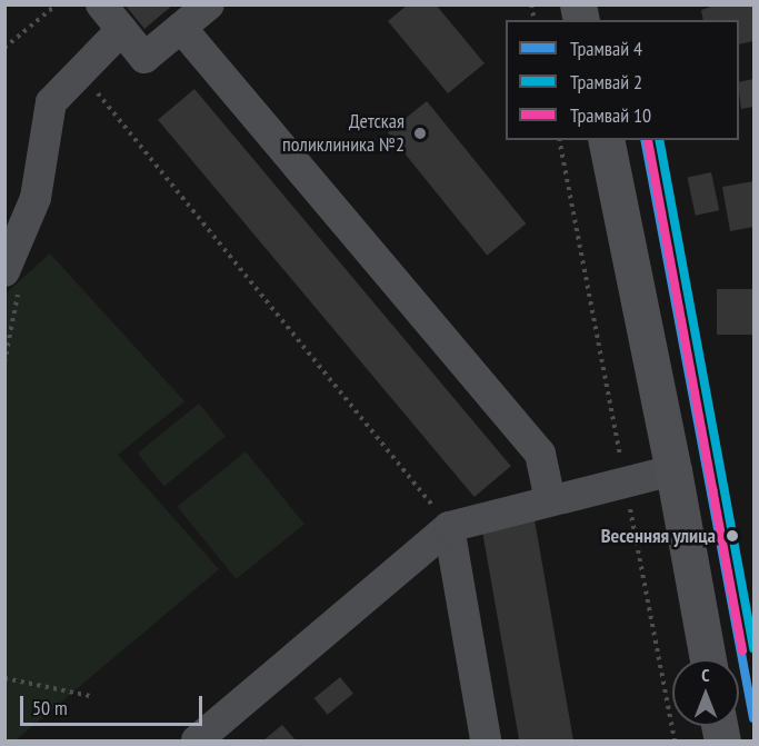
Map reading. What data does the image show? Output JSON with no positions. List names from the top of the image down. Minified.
{"places":["Детская поликлиника №2","Весенняя улица"],"lines":["tram line 4","tram line 2","tram line 10"],"legend":["Трамвай 4","Трамвай 2","Трамвай 10"],"scale_bar":"50 m","north":"top"}
